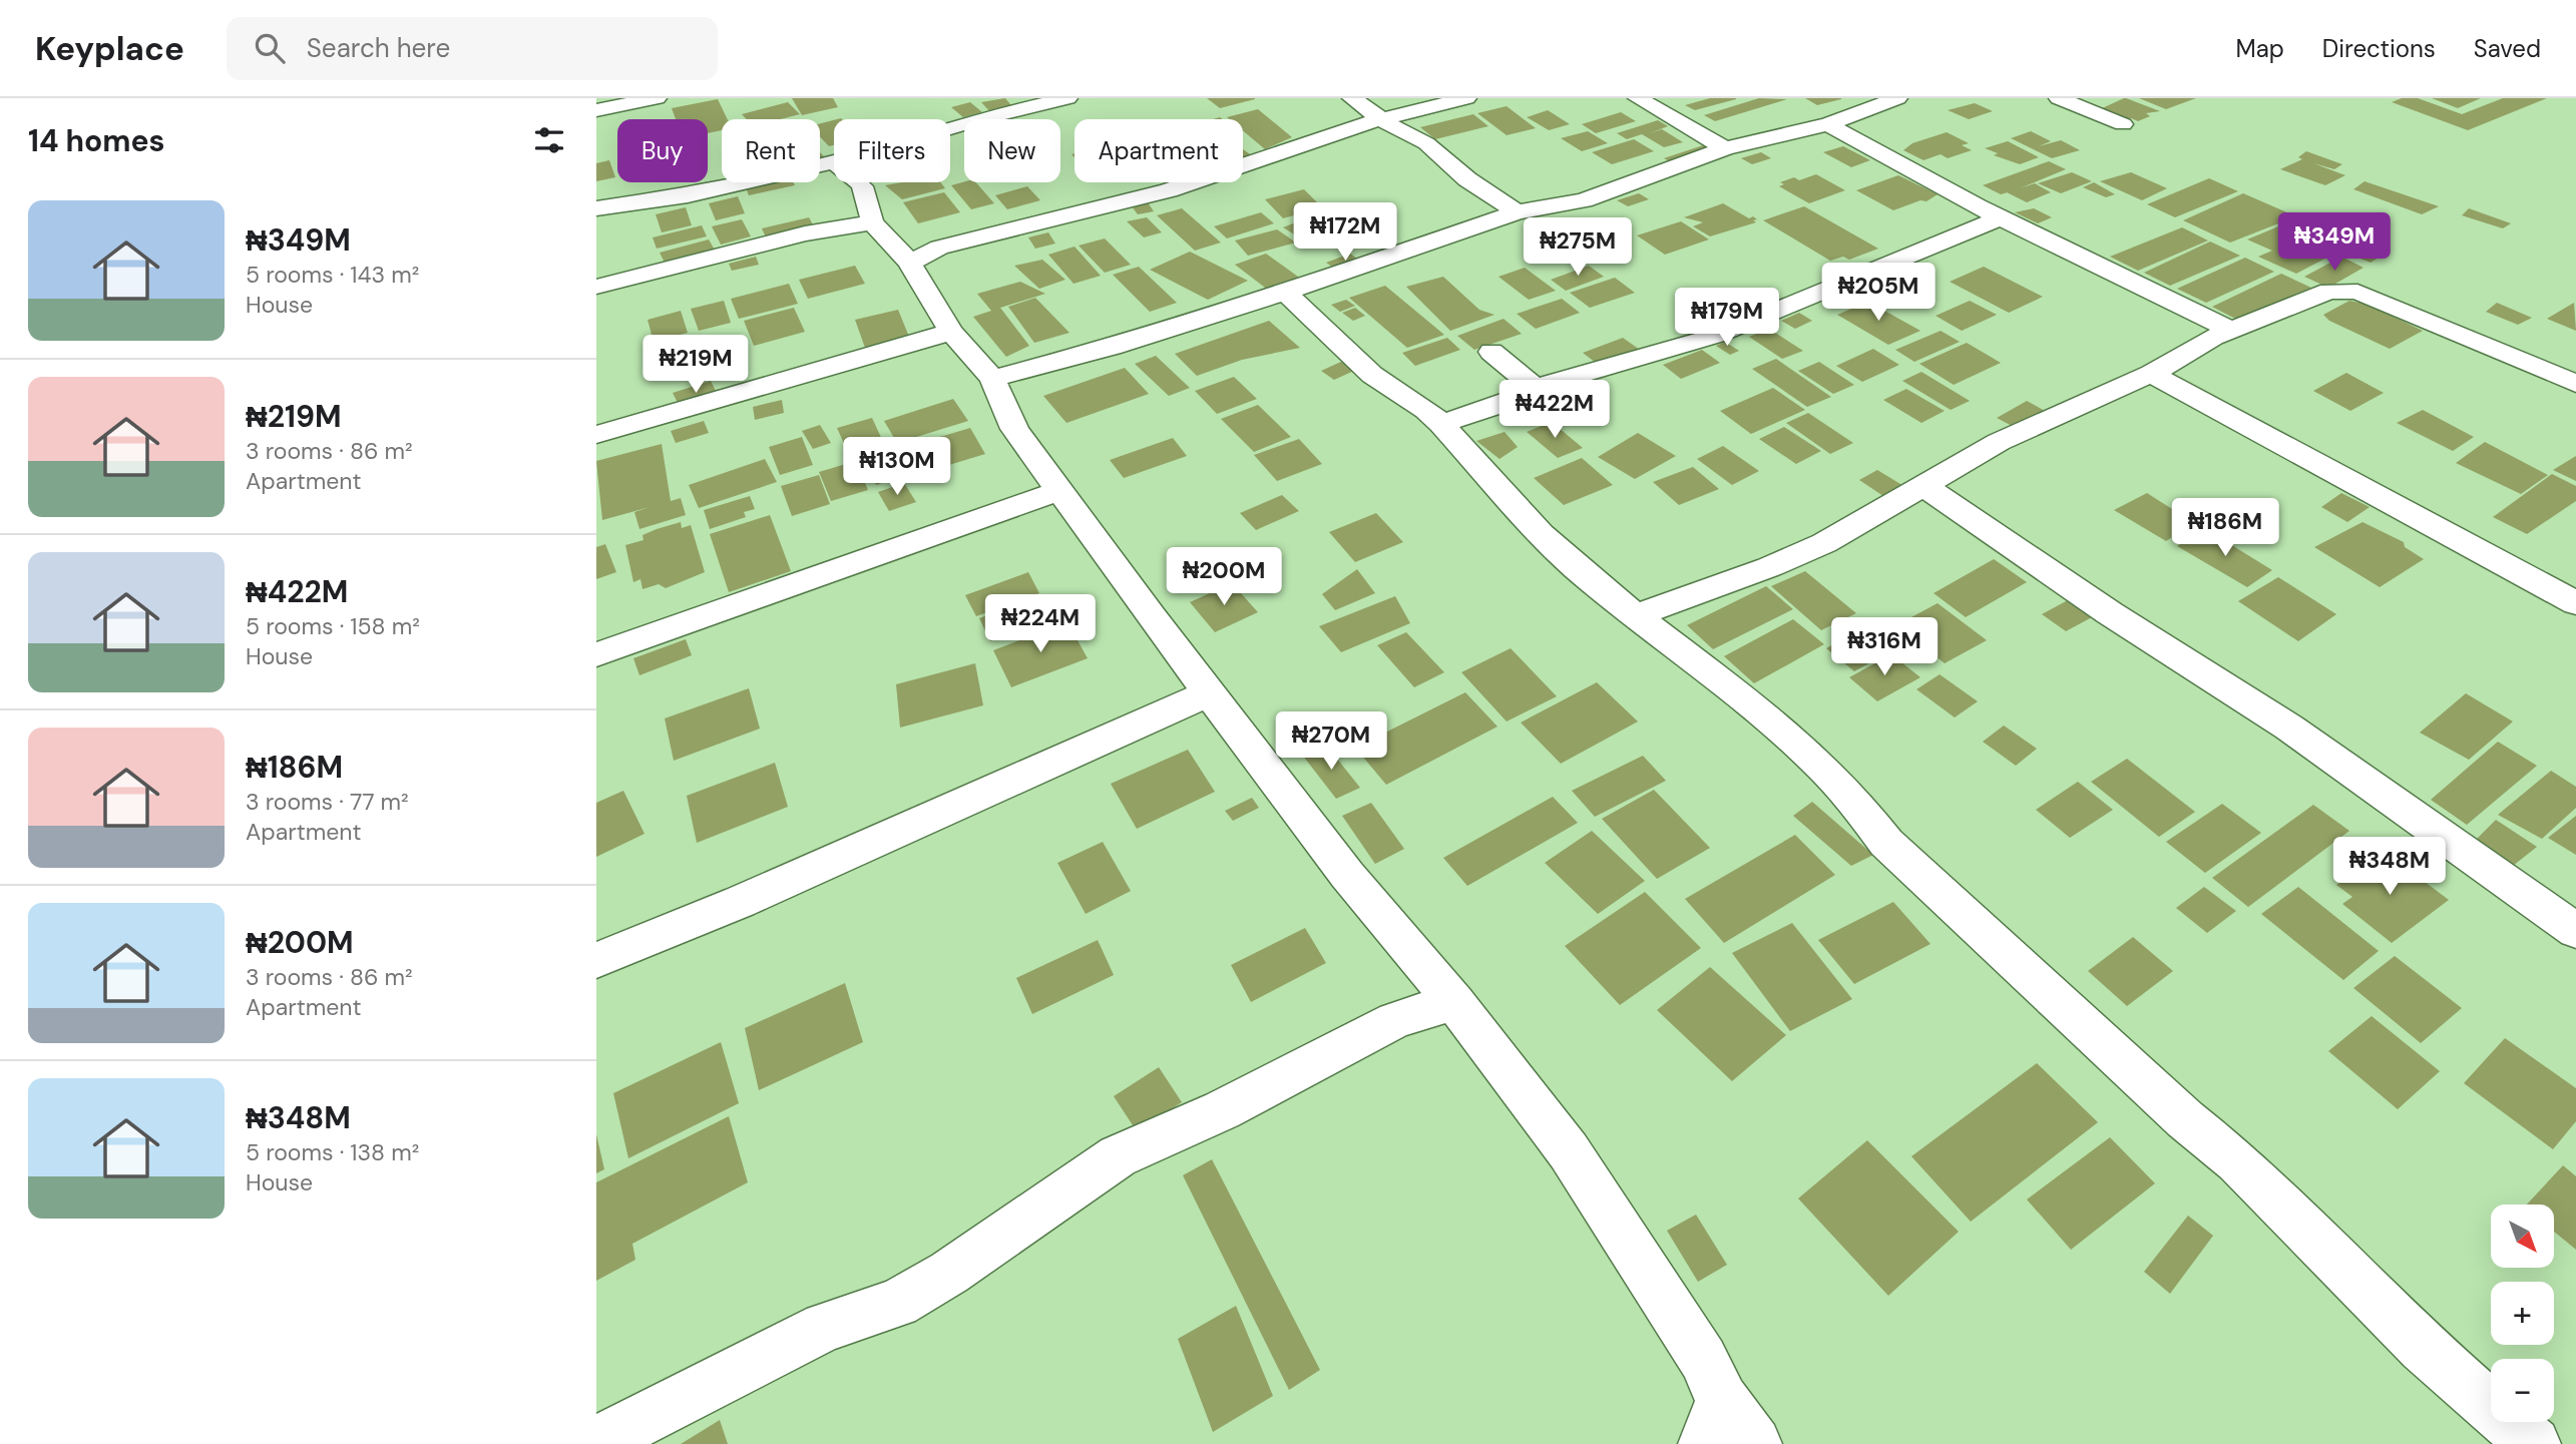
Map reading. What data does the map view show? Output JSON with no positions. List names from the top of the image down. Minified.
{"north":"bottom right","page":{"header":"Keyplace","search":"Search here","nav":["Map","Directions","Saved"],"heading":"14 homes","chip":["Buy","Rent","Filters","New","Apartment"],"list":[{"name":"₦349M","note":"5 rooms · 143 m² · House"},{"name":"₦219M","note":"3 rooms · 86 m² · Apartment"},{"name":"₦422M","note":"5 rooms · 158 m² · House"},{"name":"₦186M","note":"3 rooms · 77 m² · Apartment"},{"name":"₦200M","note":"3 rooms · 86 m² · Apartment"},{"name":"₦348M","note":"5 rooms · 138 m² · House"}],"price":["₦172M","₦349M","₦275M","₦205M","₦179M","₦219M","₦422M","₦130M","₦186M","₦200M","₦224M","₦316M","₦270M","₦348M"],"map_buttons":["+","−"]}}
